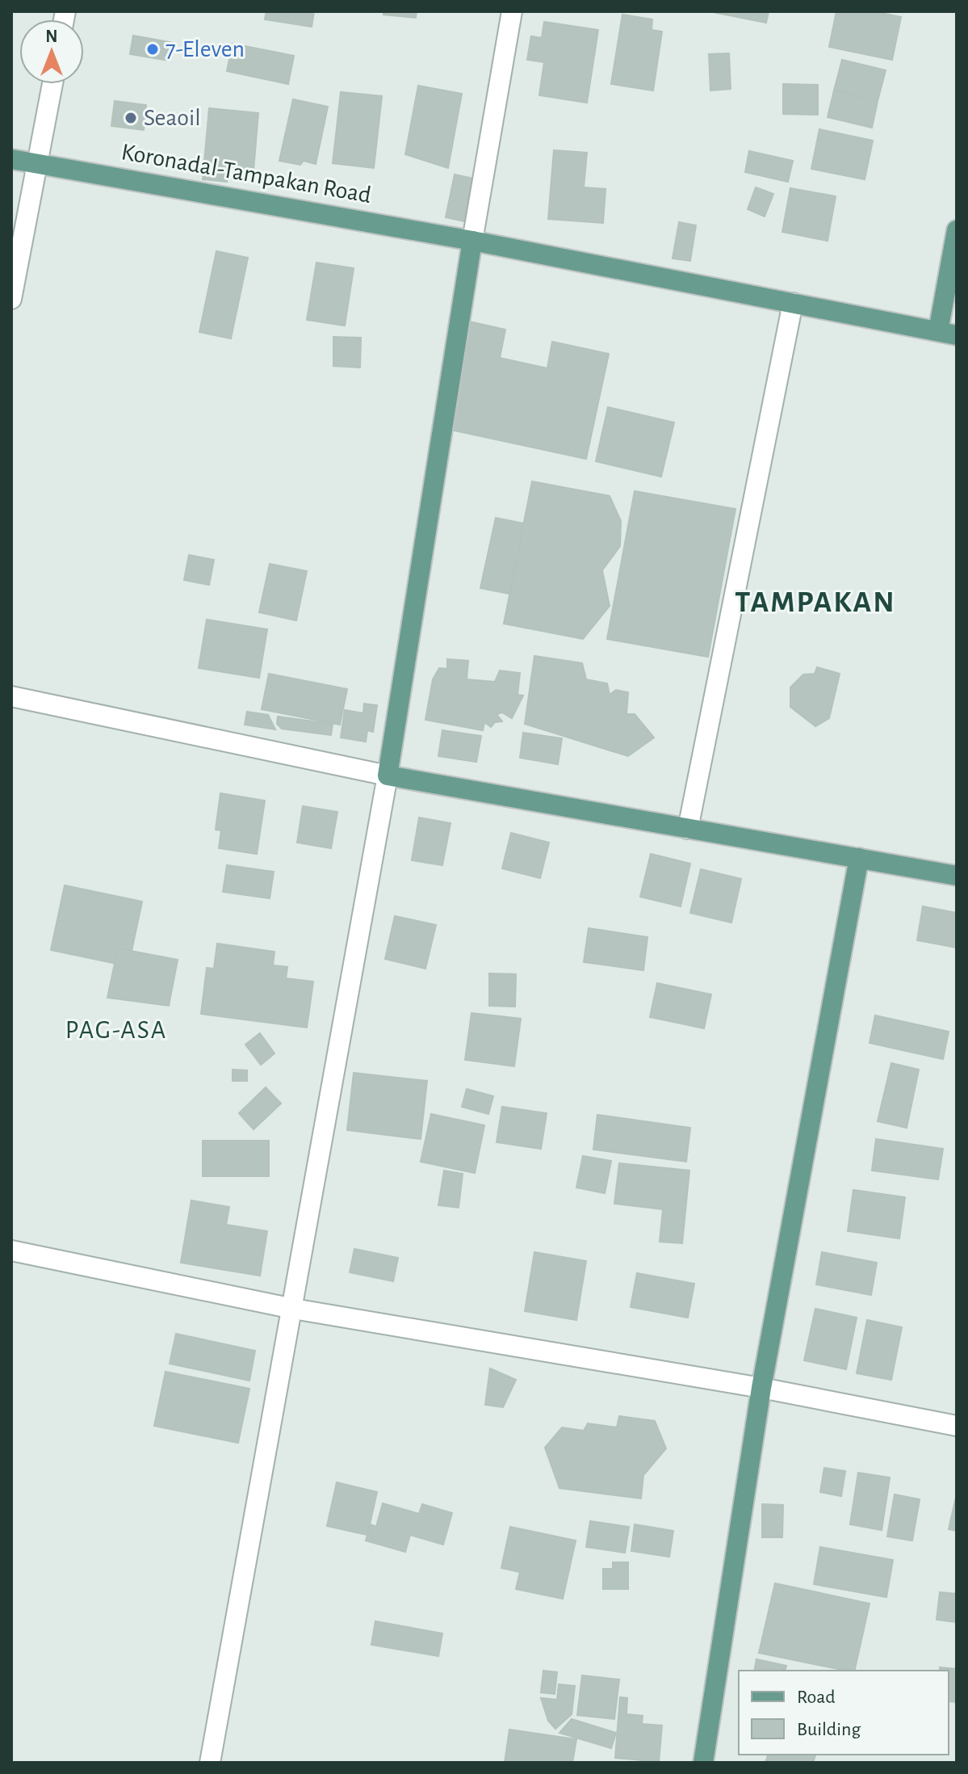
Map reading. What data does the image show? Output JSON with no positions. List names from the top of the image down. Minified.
{"streets":{"main road":["Koronadal-Tampakan Road"]},"districts":["TAMPAKAN","PAG-ASA"],"places":["7-Eleven","Seaoil"],"legend":["Road","Building"],"north":"top"}
